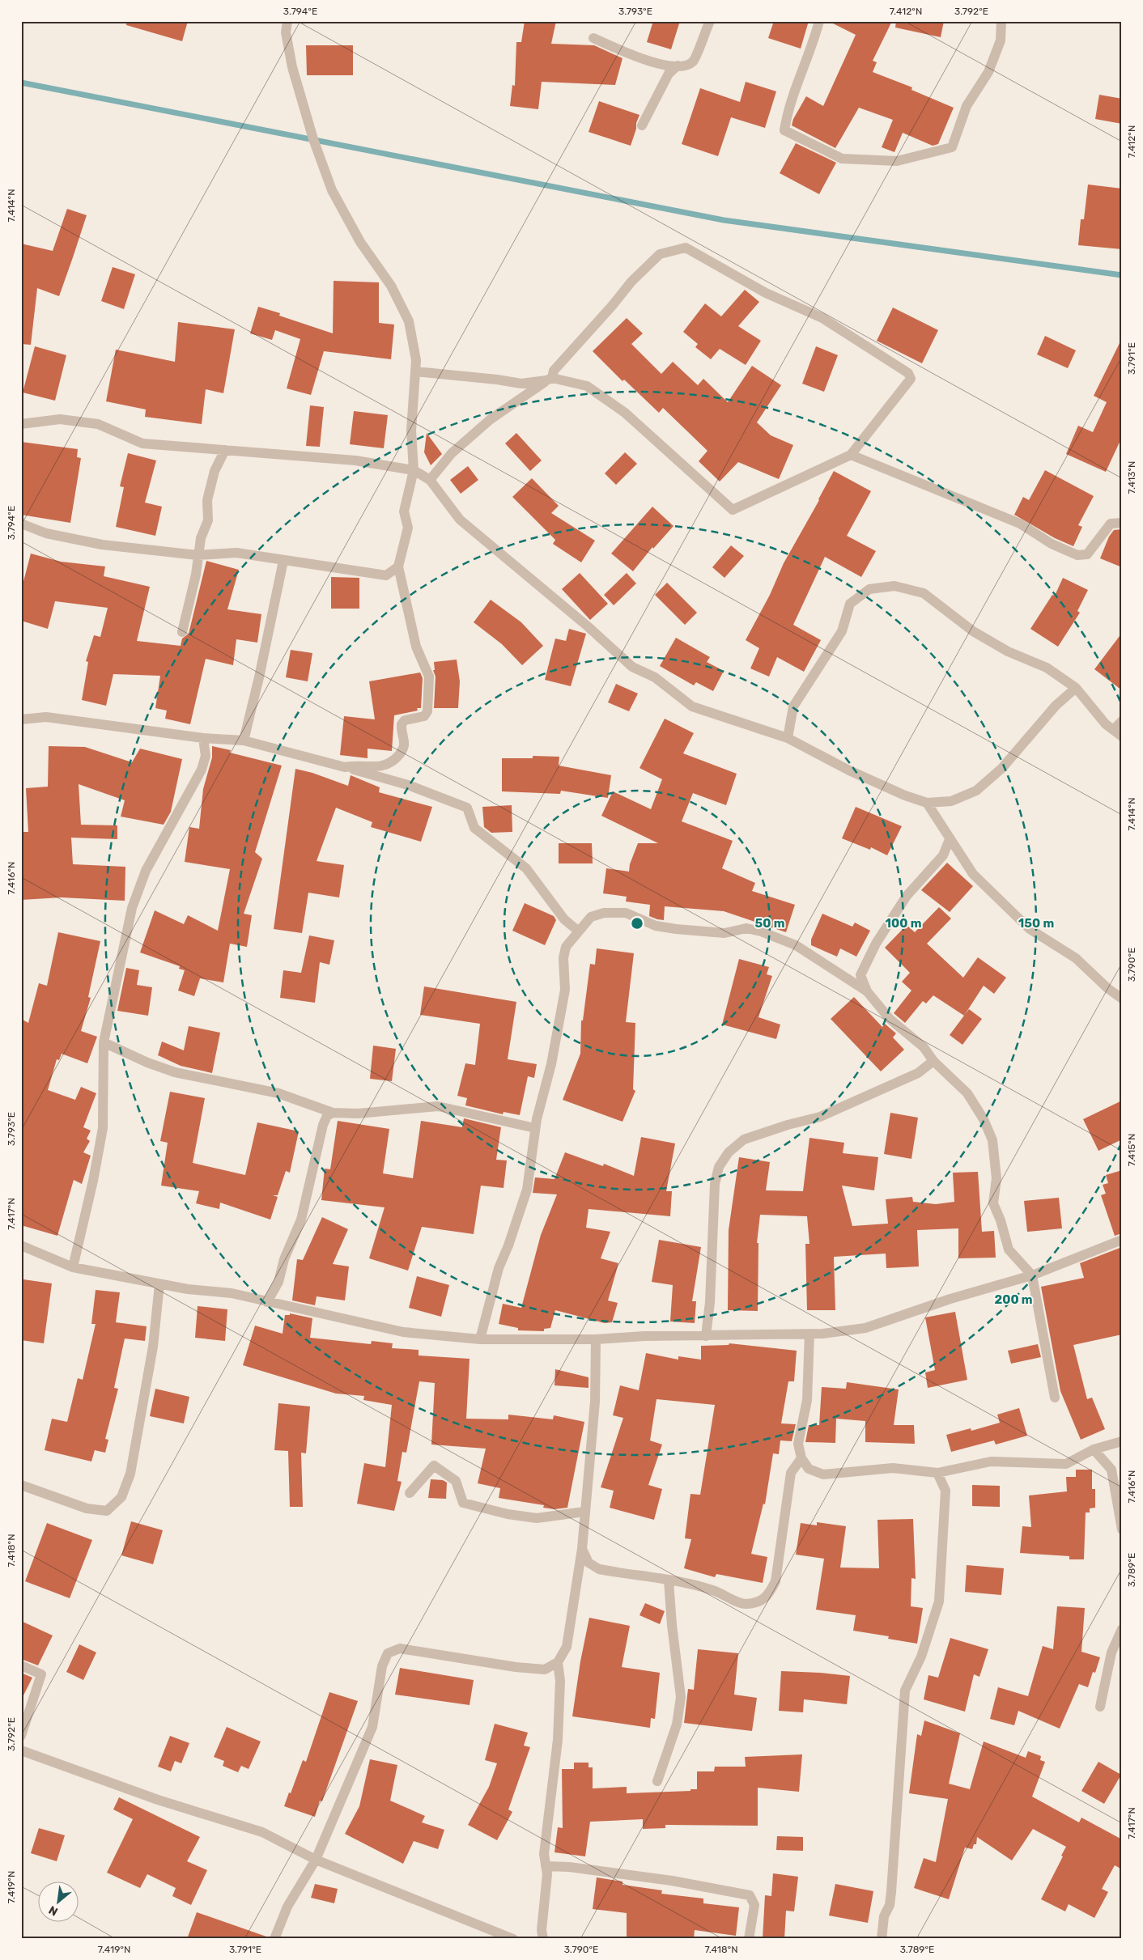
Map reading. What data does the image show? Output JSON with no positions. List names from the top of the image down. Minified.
{"north":"bottom left","coordinates":["3.794°E","3.793°E","7.412°N","3.792°E","7.414°N","3.791°E","7.413°N","7.416°N","3.790°E","7.415°N","7.417°N","7.418°N","3.789°E","7.419°N"],"rings":["50 m","100 m","150 m","200 m"]}
